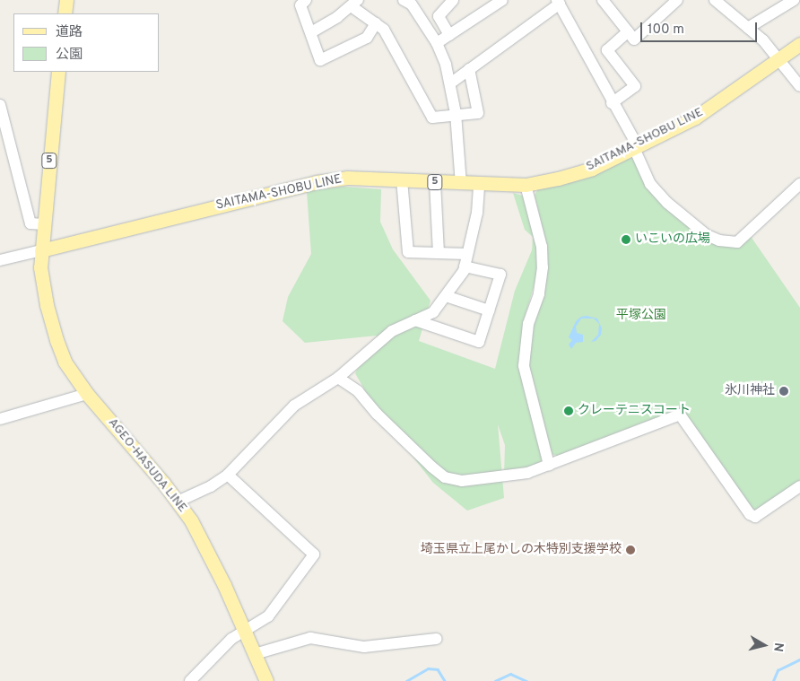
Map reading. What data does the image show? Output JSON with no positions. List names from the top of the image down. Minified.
{"streets":{"main road":["SAITAMA-SHOBU LINE","5","AGEO-HASUDA LINE"]},"crossings":[["SAITAMA-SHOBU LINE","5"],["SAITAMA-SHOBU LINE","AGEO-HASUDA LINE"],["5","AGEO-HASUDA LINE"]],"parks":["平塚公園"],"places":["いこいの広場","氷川神社","クレーテニスコート","埼玉県立上尾かしの木特別支援学校"],"legend":["道路","公園"],"scale_bar":"100 m","north":"right"}
